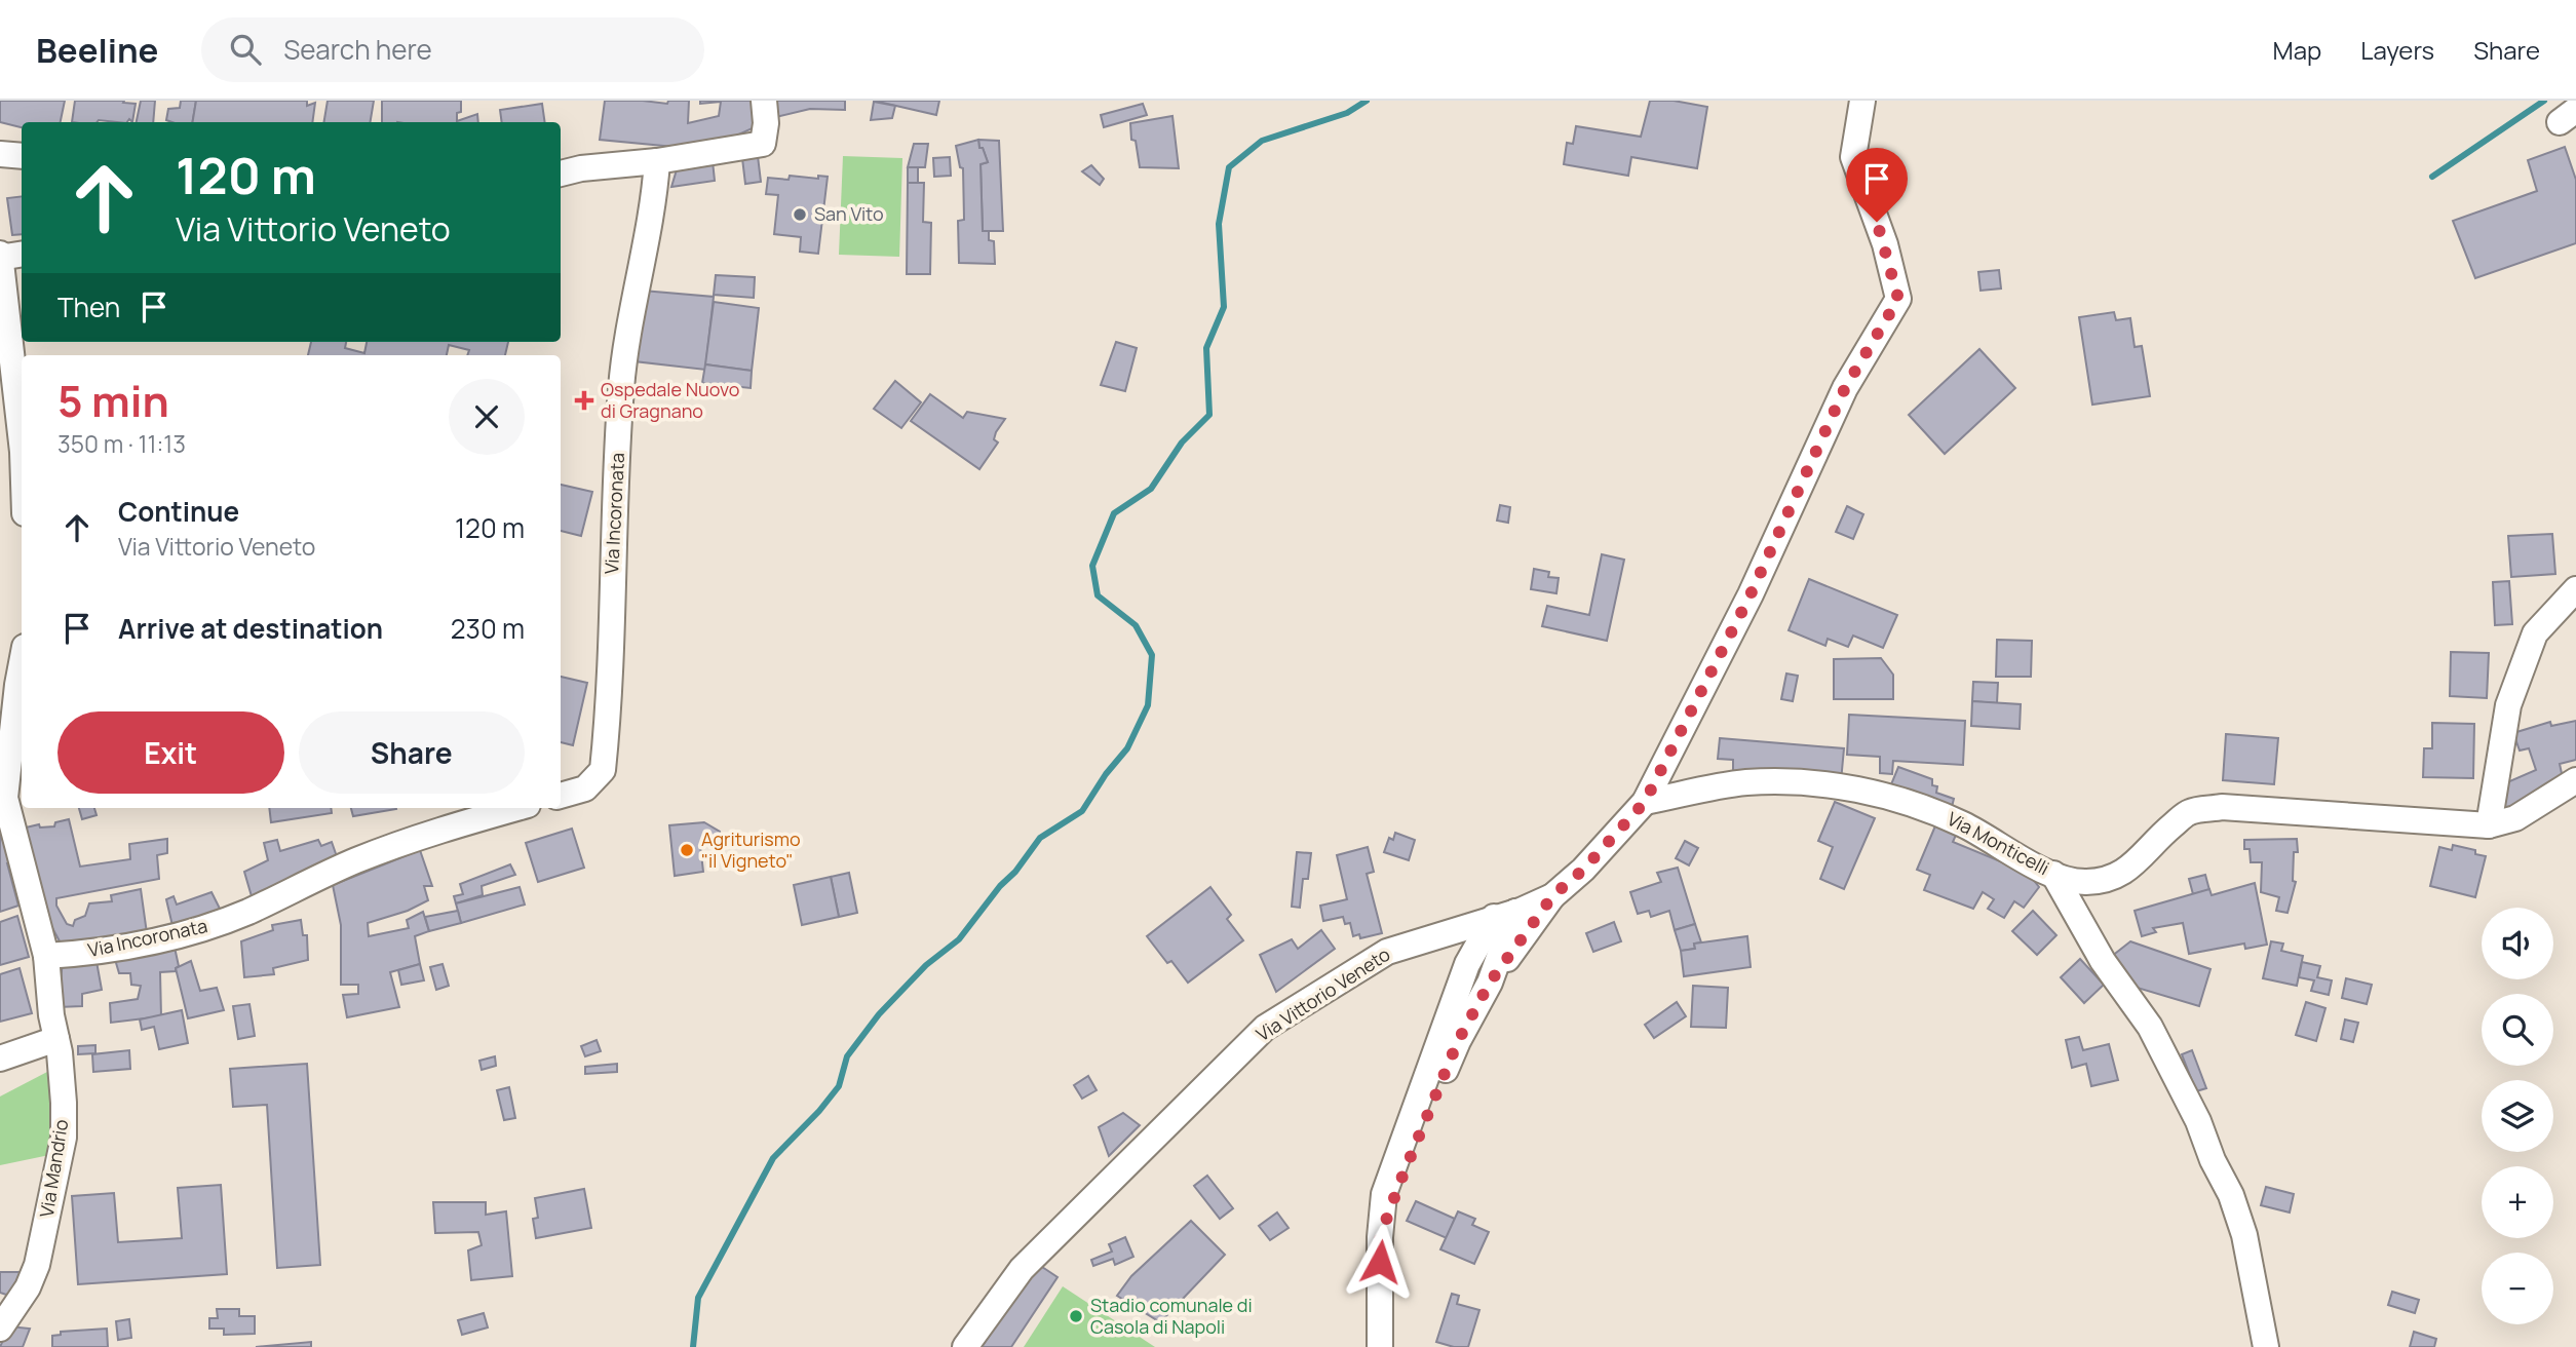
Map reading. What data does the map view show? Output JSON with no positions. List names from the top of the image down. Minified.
{"streets":{"street":["Via Incoronata","Via Monticelli","Via Vittorio Veneto","Via Mandrio"]},"crossings":[["Via Incoronata","Via Mandrio"],["Via Monticelli","Via Vittorio Veneto"]],"places":{"other":["San Vito","Agriturismo \"il Vigneto\"","Stadio comunale di Casola di Napoli"],"health":["Ospedale Nuovo di Gragnano"]},"page":{"header":"Beeline","search":"Search here","nav":["Map","Layers","Share"],"turn":["120 m","Via Vittorio Veneto"],"then":"Then","heading":["5 min","350 m · 11:13"],"list":[{"name":"Continue","note":"Via Vittorio Veneto","value":"120 m"},{"name":"Arrive at destination","value":"230 m"}],"buttons":["Exit","Share"],"map_buttons":["+","−"]}}
